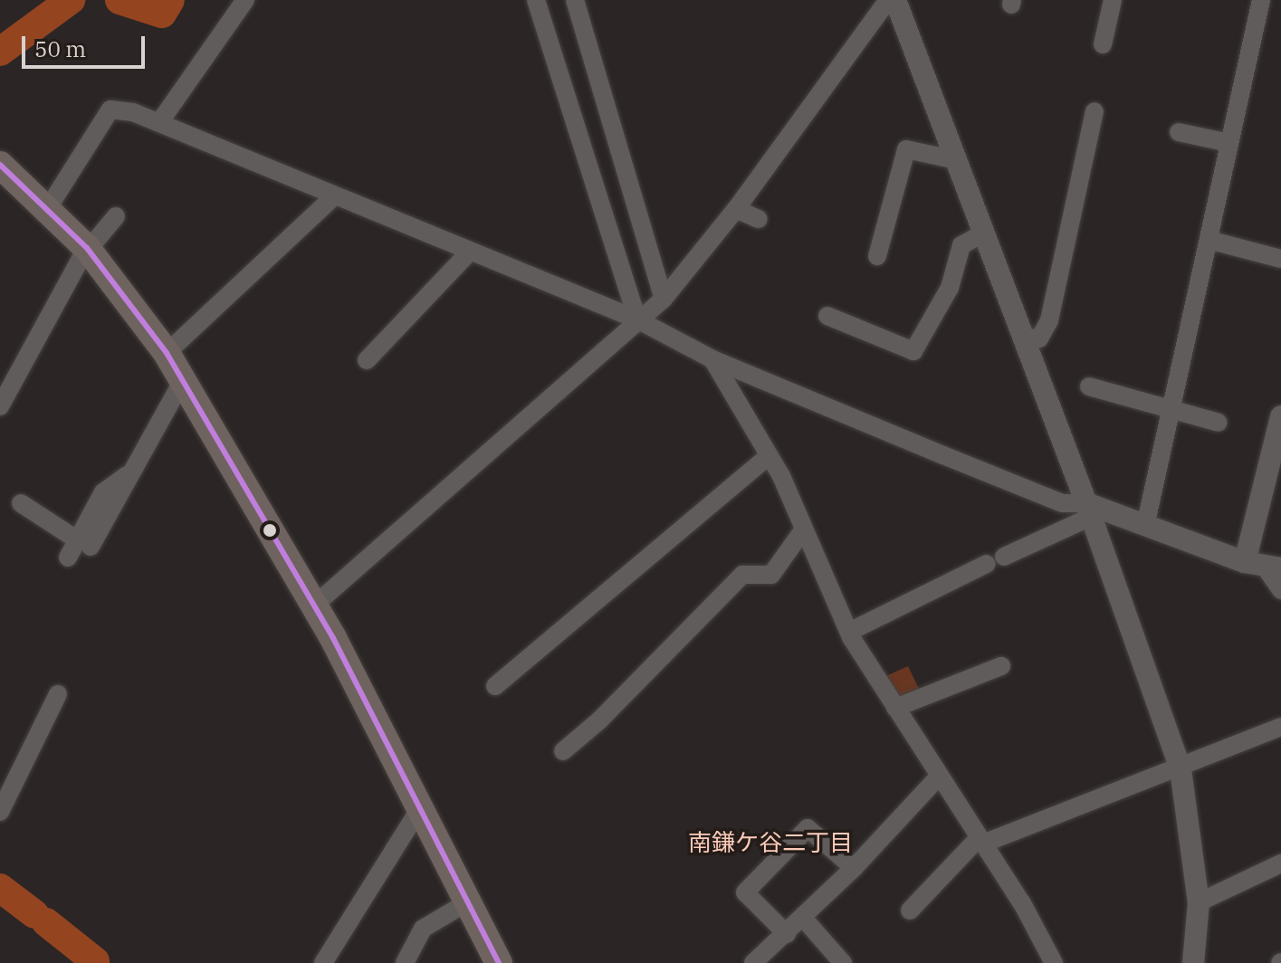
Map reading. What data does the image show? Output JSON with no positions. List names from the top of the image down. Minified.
{"districts":["南鎌ケ谷二丁目"],"scale_bar":"50 m"}
